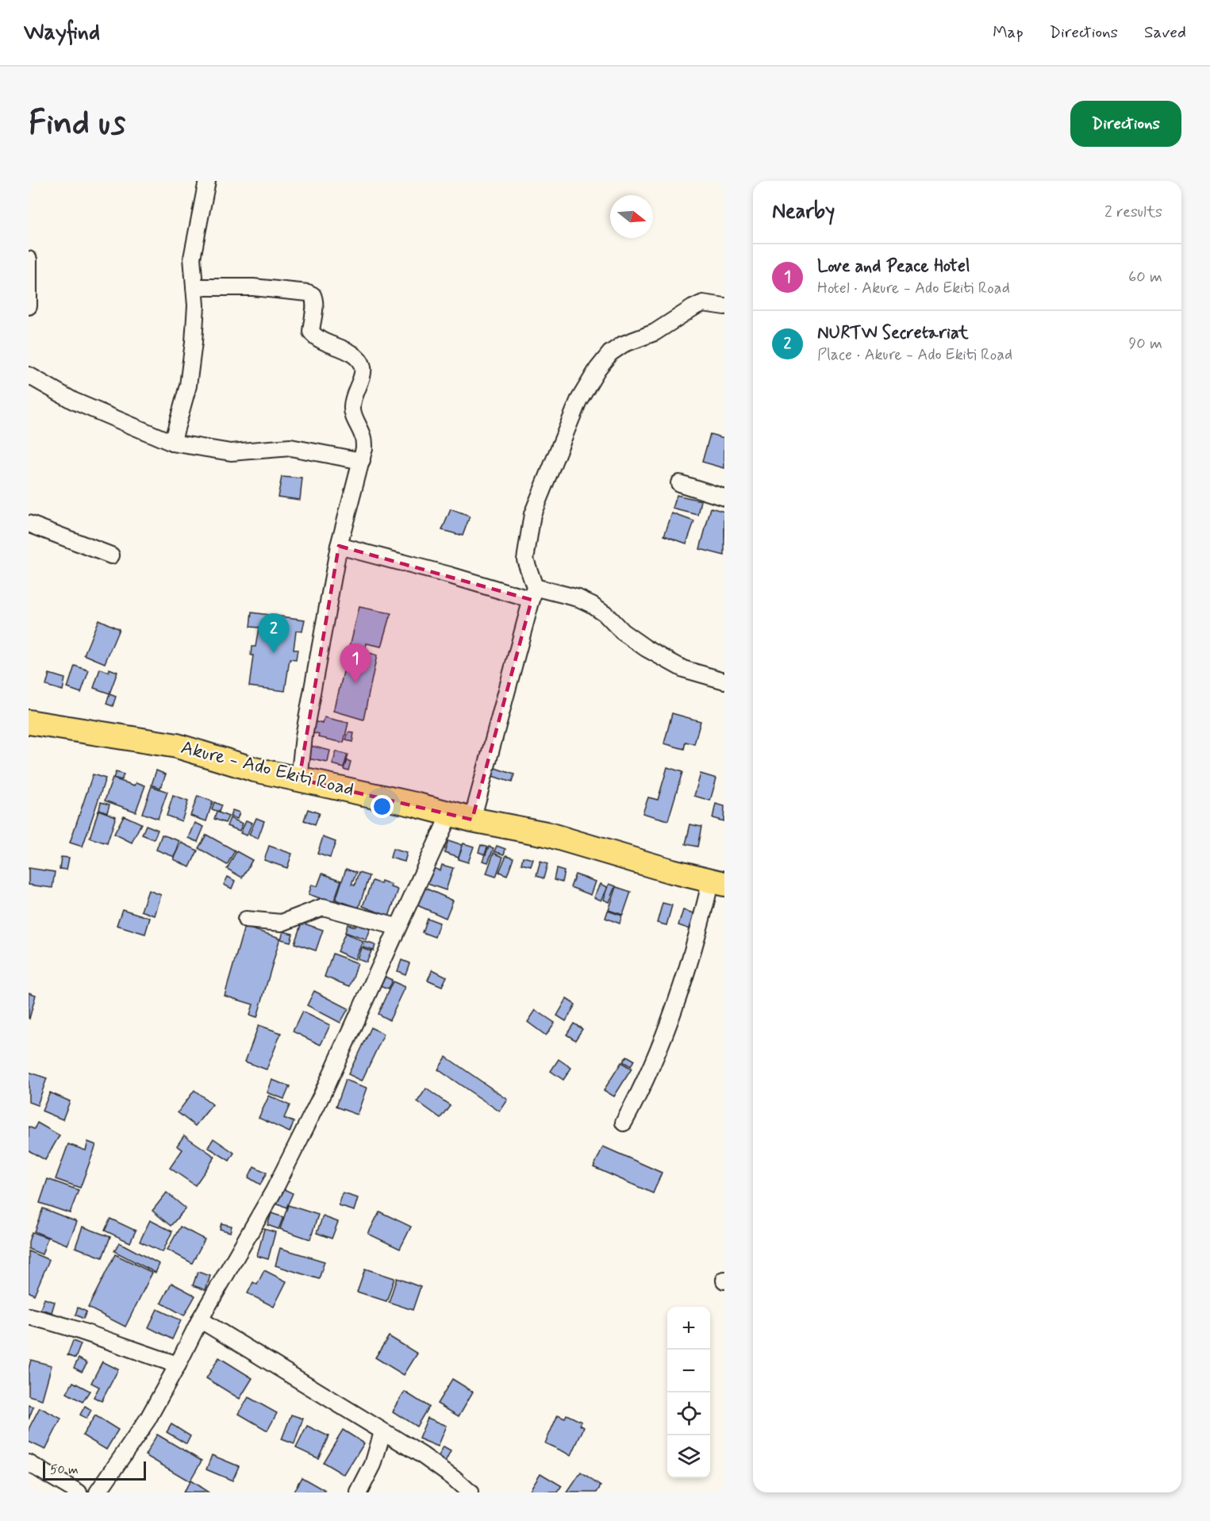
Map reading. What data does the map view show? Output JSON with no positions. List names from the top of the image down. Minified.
{"streets":{"main road":["Akure - Ado Ekiti Road"]},"scale_bar":"50 m","north":"right","page":{"header":"Wayfind","nav":["Map","Directions","Saved"],"buttons":"Directions","title":"Find us","heading":["Nearby","2 results"],"list":[{"mark":"1","name":"Love and Peace Hotel","note":"Hotel · Akure - Ado Ekiti Road","value":"60 m"},{"mark":"2","name":"NURTW Secretariat","note":"Place · Akure - Ado Ekiti Road","value":"90 m"}],"pins":["2","1"],"map_buttons":["+","−"],"scale":"50 m"}}
